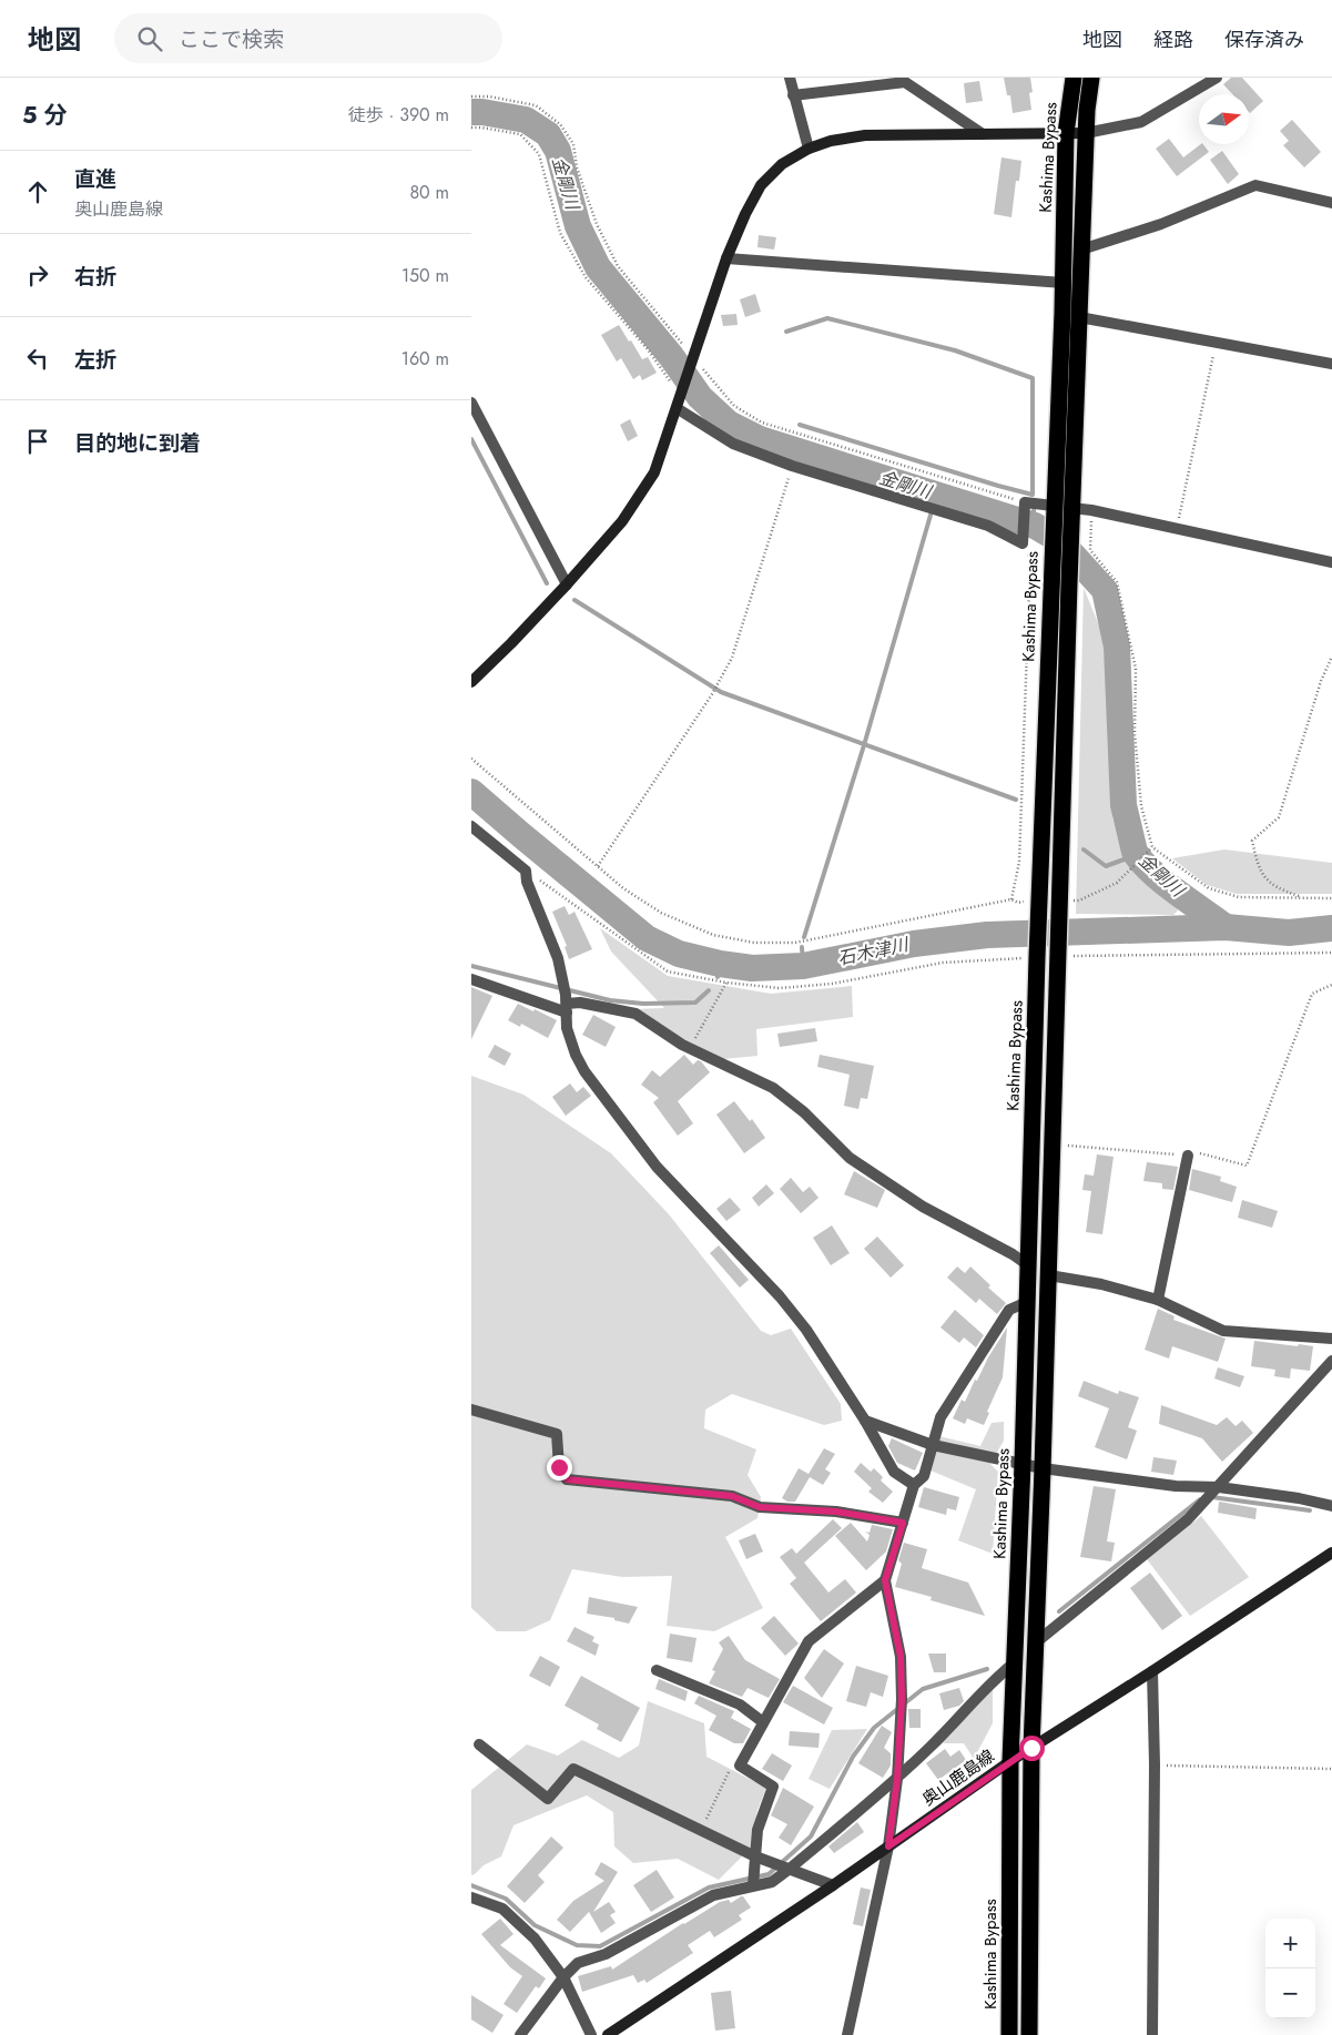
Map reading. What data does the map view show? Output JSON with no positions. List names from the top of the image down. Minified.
{"streets":{"highway":["Kashima Bypass"],"street":["奥山鹿島線"]},"crossings":[["Kashima Bypass","奥山鹿島線"]],"water":["金剛川","石木津川"],"north":"right","page":{"header":"地図","search":"ここで検索","nav":["地図","経路","保存済み"],"heading":["5 分","徒歩 · 390 m"],"list":[["直進","奥山鹿島線","80 m"],["右折","150 m"],["左折","160 m"],"目的地に到着"],"map_buttons":["+","−"]}}
